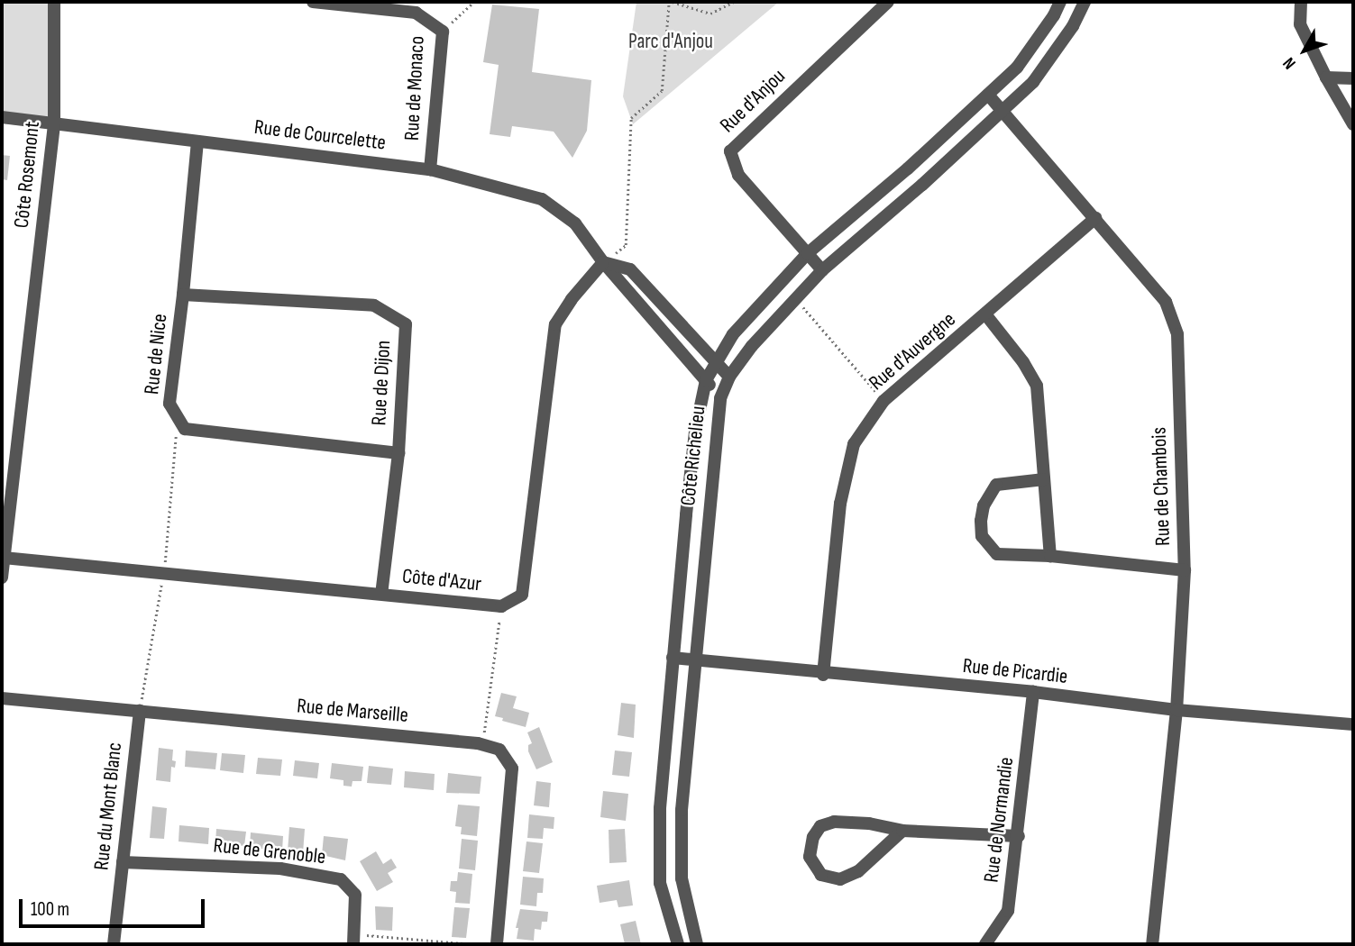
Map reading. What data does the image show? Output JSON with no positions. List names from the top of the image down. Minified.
{"streets":{"street":["Rue de Monaco","Rue d'Anjou","Rue de Courcelette","Côte Rosemont","Rue d'Auvergne","Rue de Nice","Rue de Dijon","Côte Richelieu","Rue de Chambois","Côte d'Azur","Rue de Picardie","Rue de Marseille","Rue du Mont Blanc","Rue de Normandie","Rue de Grenoble"]},"crossings":[["Rue de Monaco","Rue de Courcelette"],["Rue d'Anjou","Côte Richelieu"],["Rue de Courcelette","Côte Rosemont"],["Rue de Courcelette","Rue de Nice"],["Rue de Courcelette","Côte Richelieu"],["Rue de Courcelette","Côte d'Azur"],["Côte Rosemont","Côte d'Azur"],["Rue d'Auvergne","Rue de Chambois"],["Rue d'Auvergne","Rue de Picardie"],["Rue de Nice","Rue de Dijon"],["Rue de Dijon","Côte d'Azur"],["Côte Richelieu","Rue de Chambois"],["Côte Richelieu","Rue de Picardie"],["Rue de Chambois","Rue de Picardie"],["Rue de Picardie","Rue de Normandie"],["Rue de Marseille","Rue du Mont Blanc"],["Rue du Mont Blanc","Rue de Grenoble"]],"parks":["Parc d'Anjou"],"scale_bar":"100 m","north":"bottom left"}
